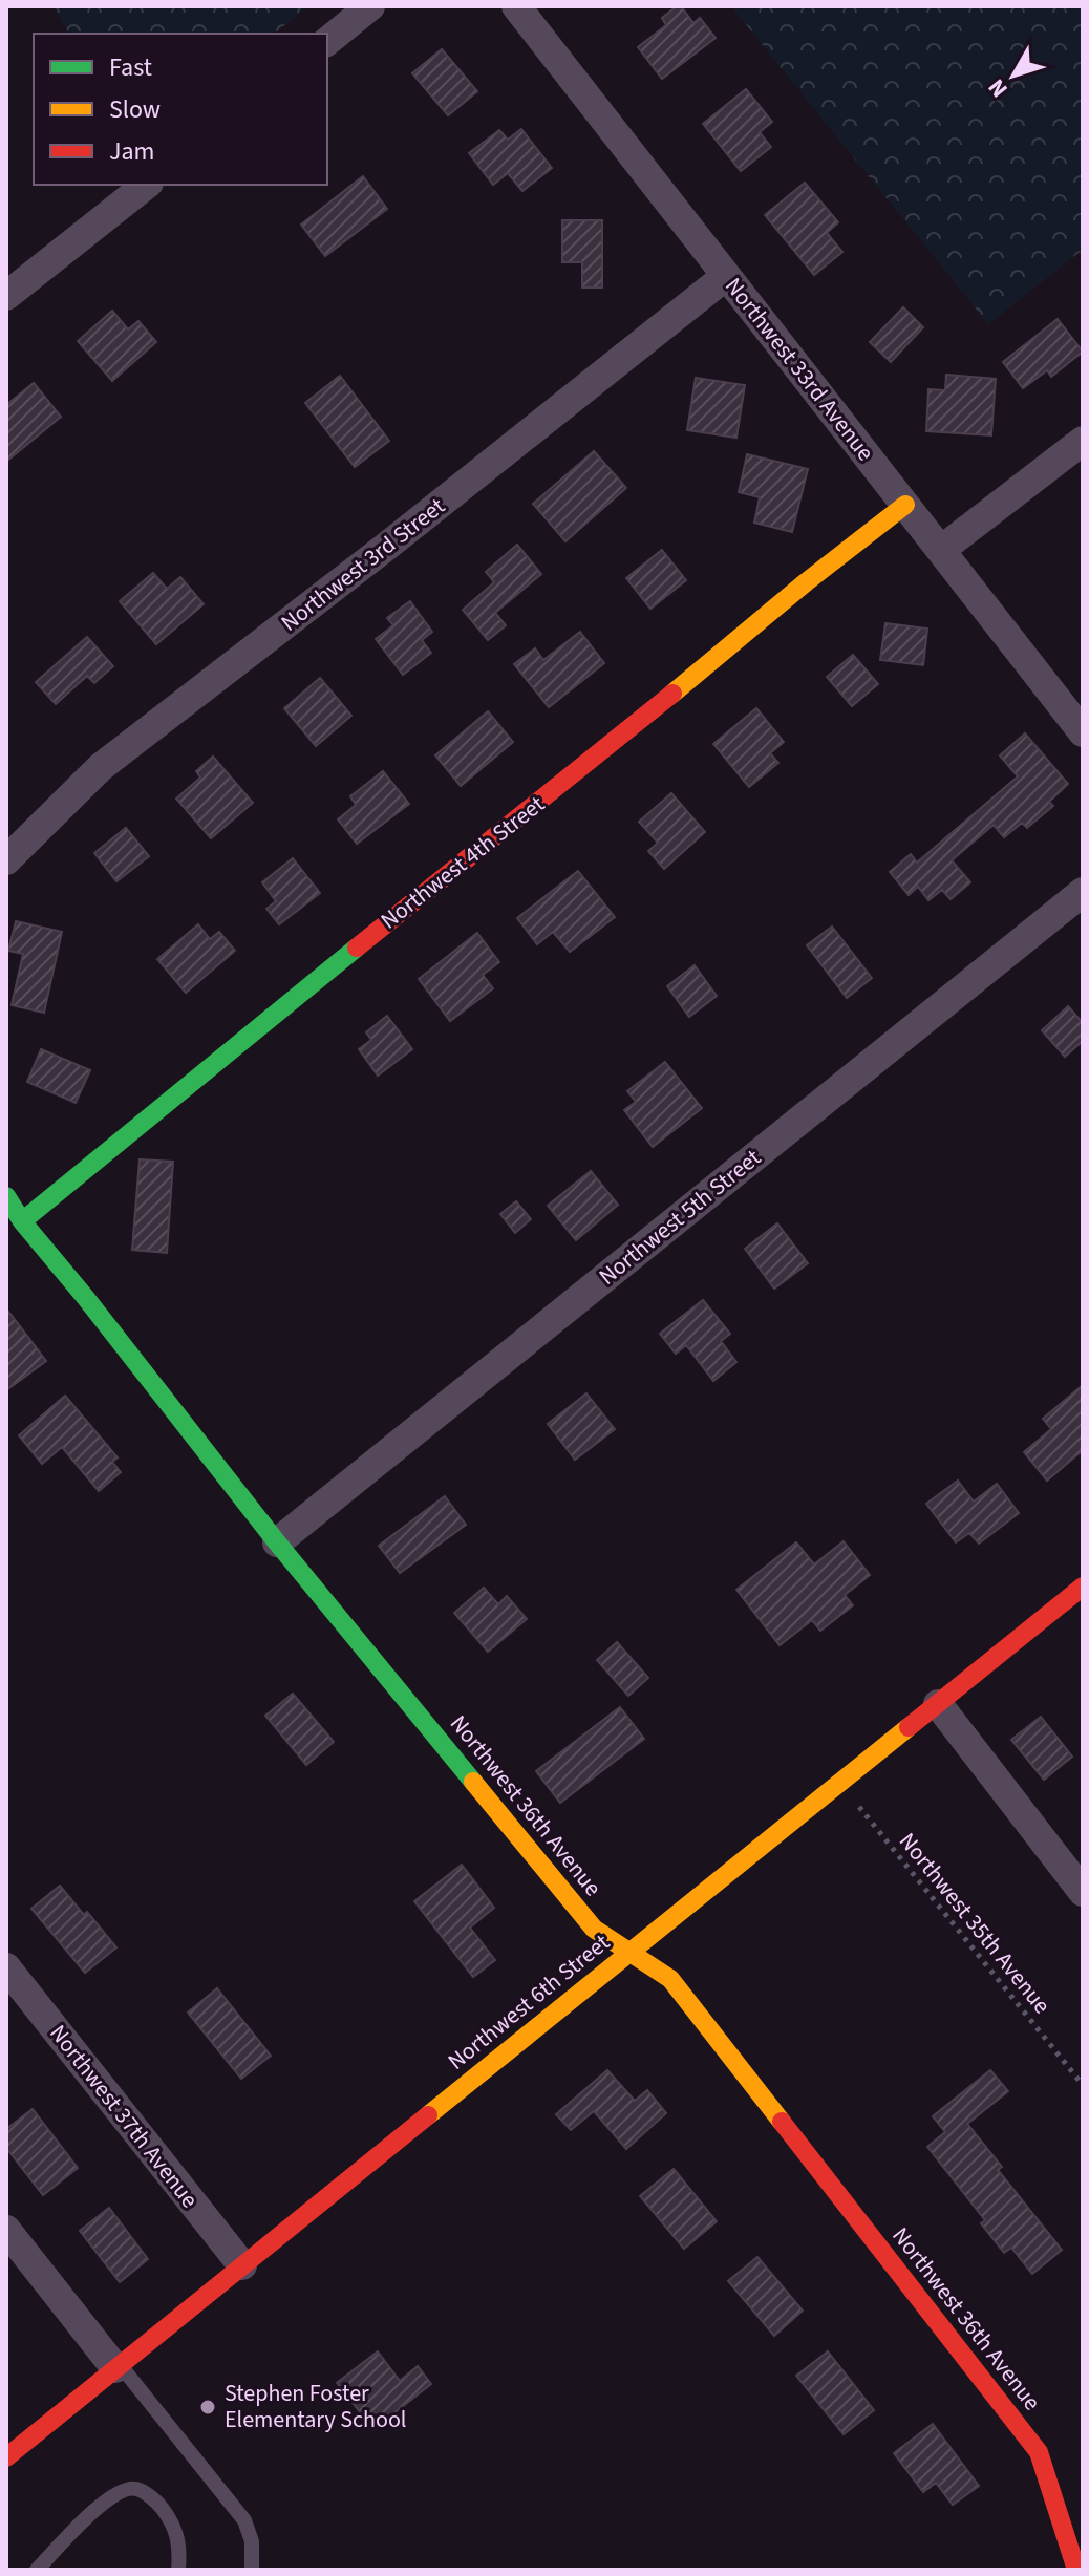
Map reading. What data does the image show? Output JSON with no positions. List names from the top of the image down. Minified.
{"streets":{"street":["Northwest 33rd Avenue","Northwest 3rd Street","Northwest 4th Street","Northwest 5th Street","Northwest 36th Avenue","Northwest 6th Street","Northwest 37th Avenue"],"path":["Northwest 35th Avenue"]},"crossings":[["Northwest 33rd Avenue","Northwest 3rd Street"],["Northwest 33rd Avenue","Northwest 4th Street"],["Northwest 4th Street","Northwest 36th Avenue"],["Northwest 5th Street","Northwest 36th Avenue"],["Northwest 36th Avenue","Northwest 6th Street"],["Northwest 35th Avenue","Northwest 6th Street"],["Northwest 6th Street","Northwest 37th Avenue"]],"places":["Stephen Foster Elementary School"],"legend":["Fast","Slow","Jam"],"north":"bottom left"}
